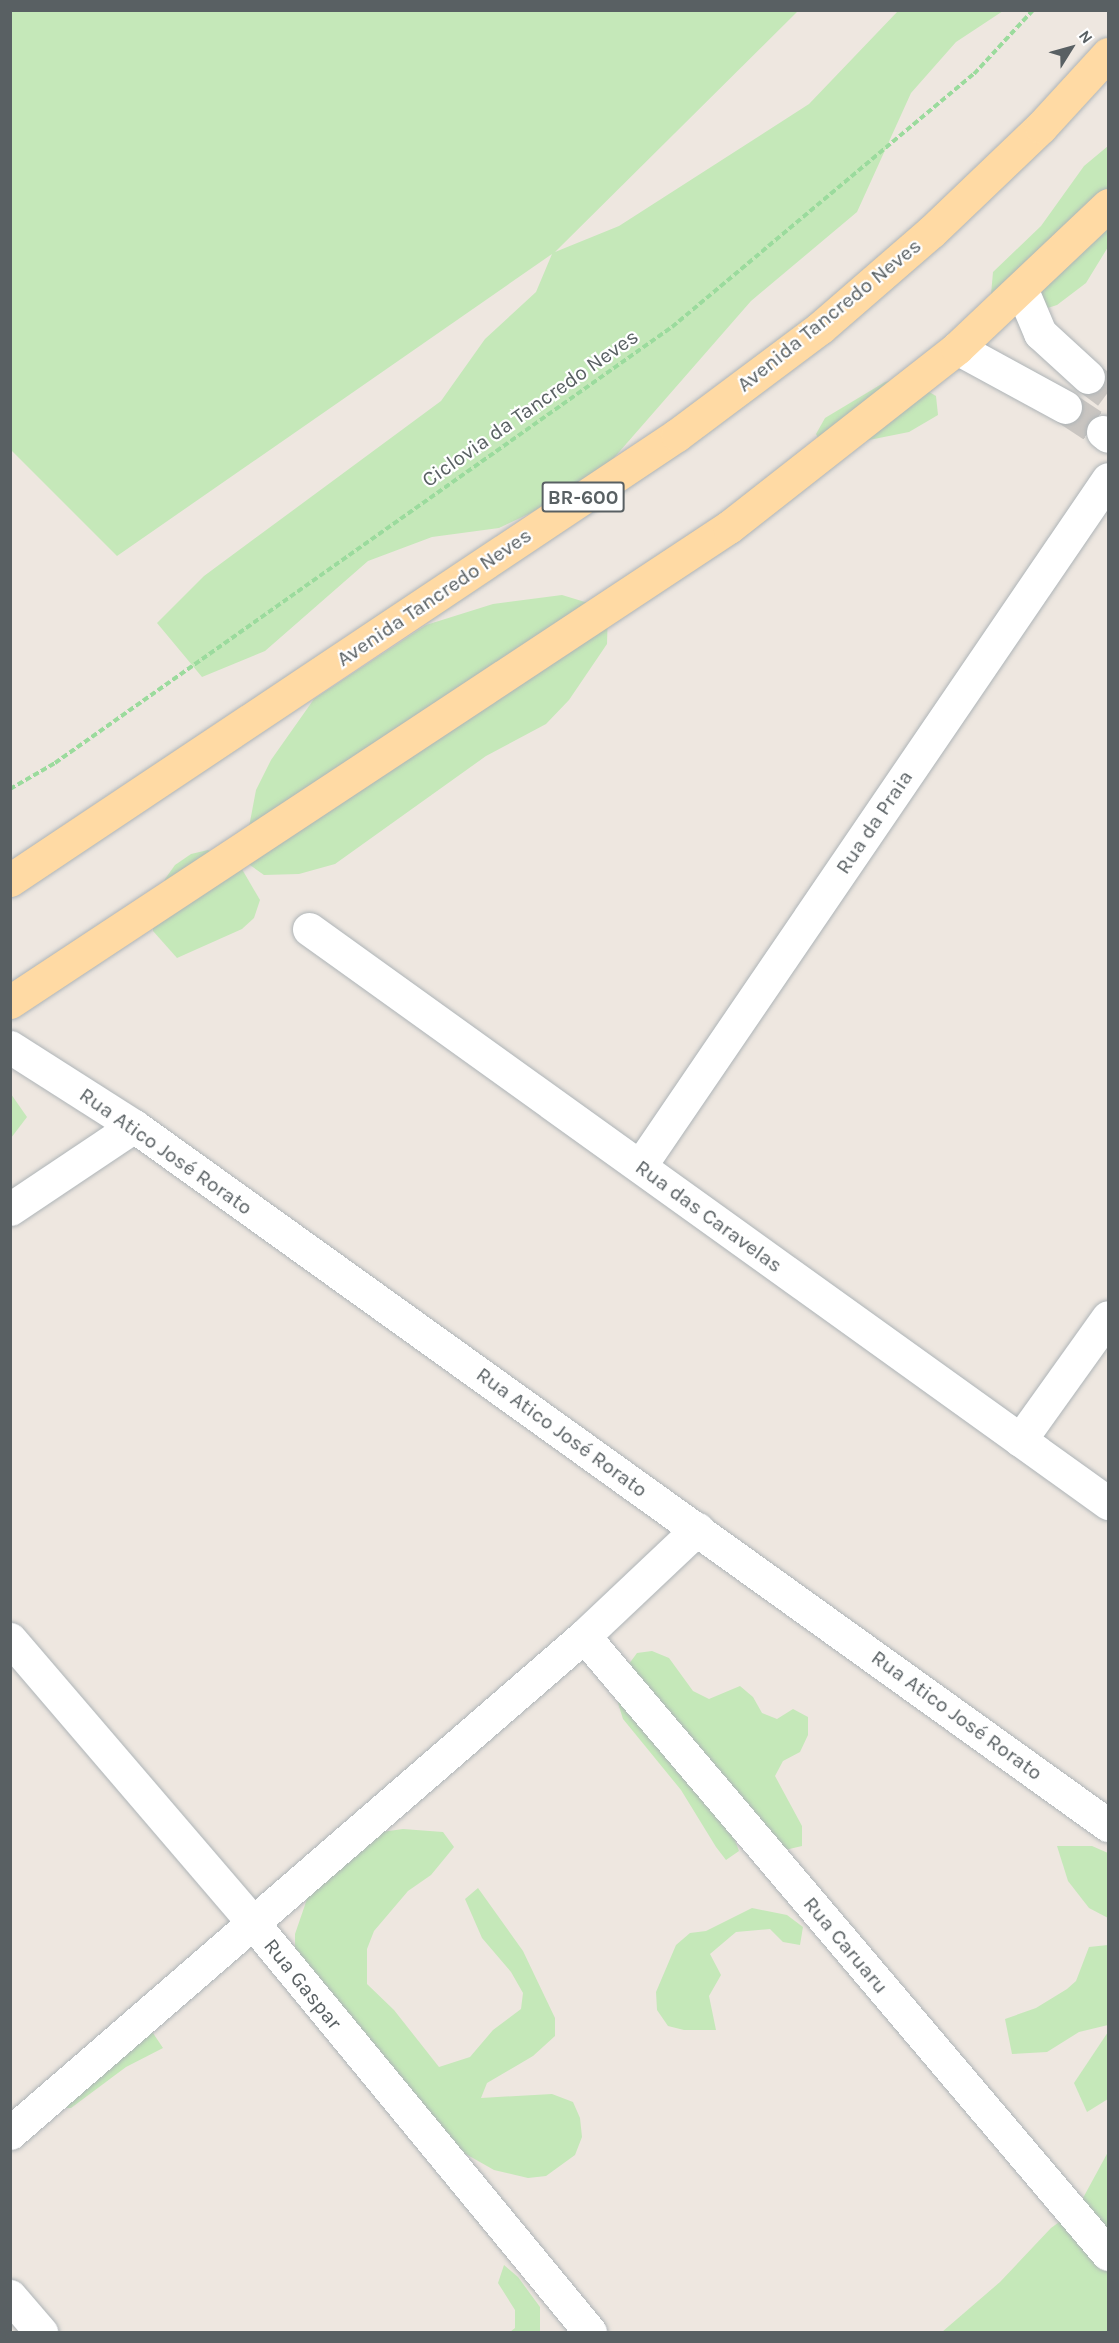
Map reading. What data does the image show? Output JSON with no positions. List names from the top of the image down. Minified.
{"streets":{"main road":["Avenida Tancredo Neves","BR-600"],"street":["Rua da Praia","Rua Atico José Rorato","Rua das Caravelas","Rua Caruaru","Rua Gaspar"],"path":["Ciclovia da Tancredo Neves"]},"crossings":[["Rua da Praia","Rua das Caravelas"]],"north":"top right"}
